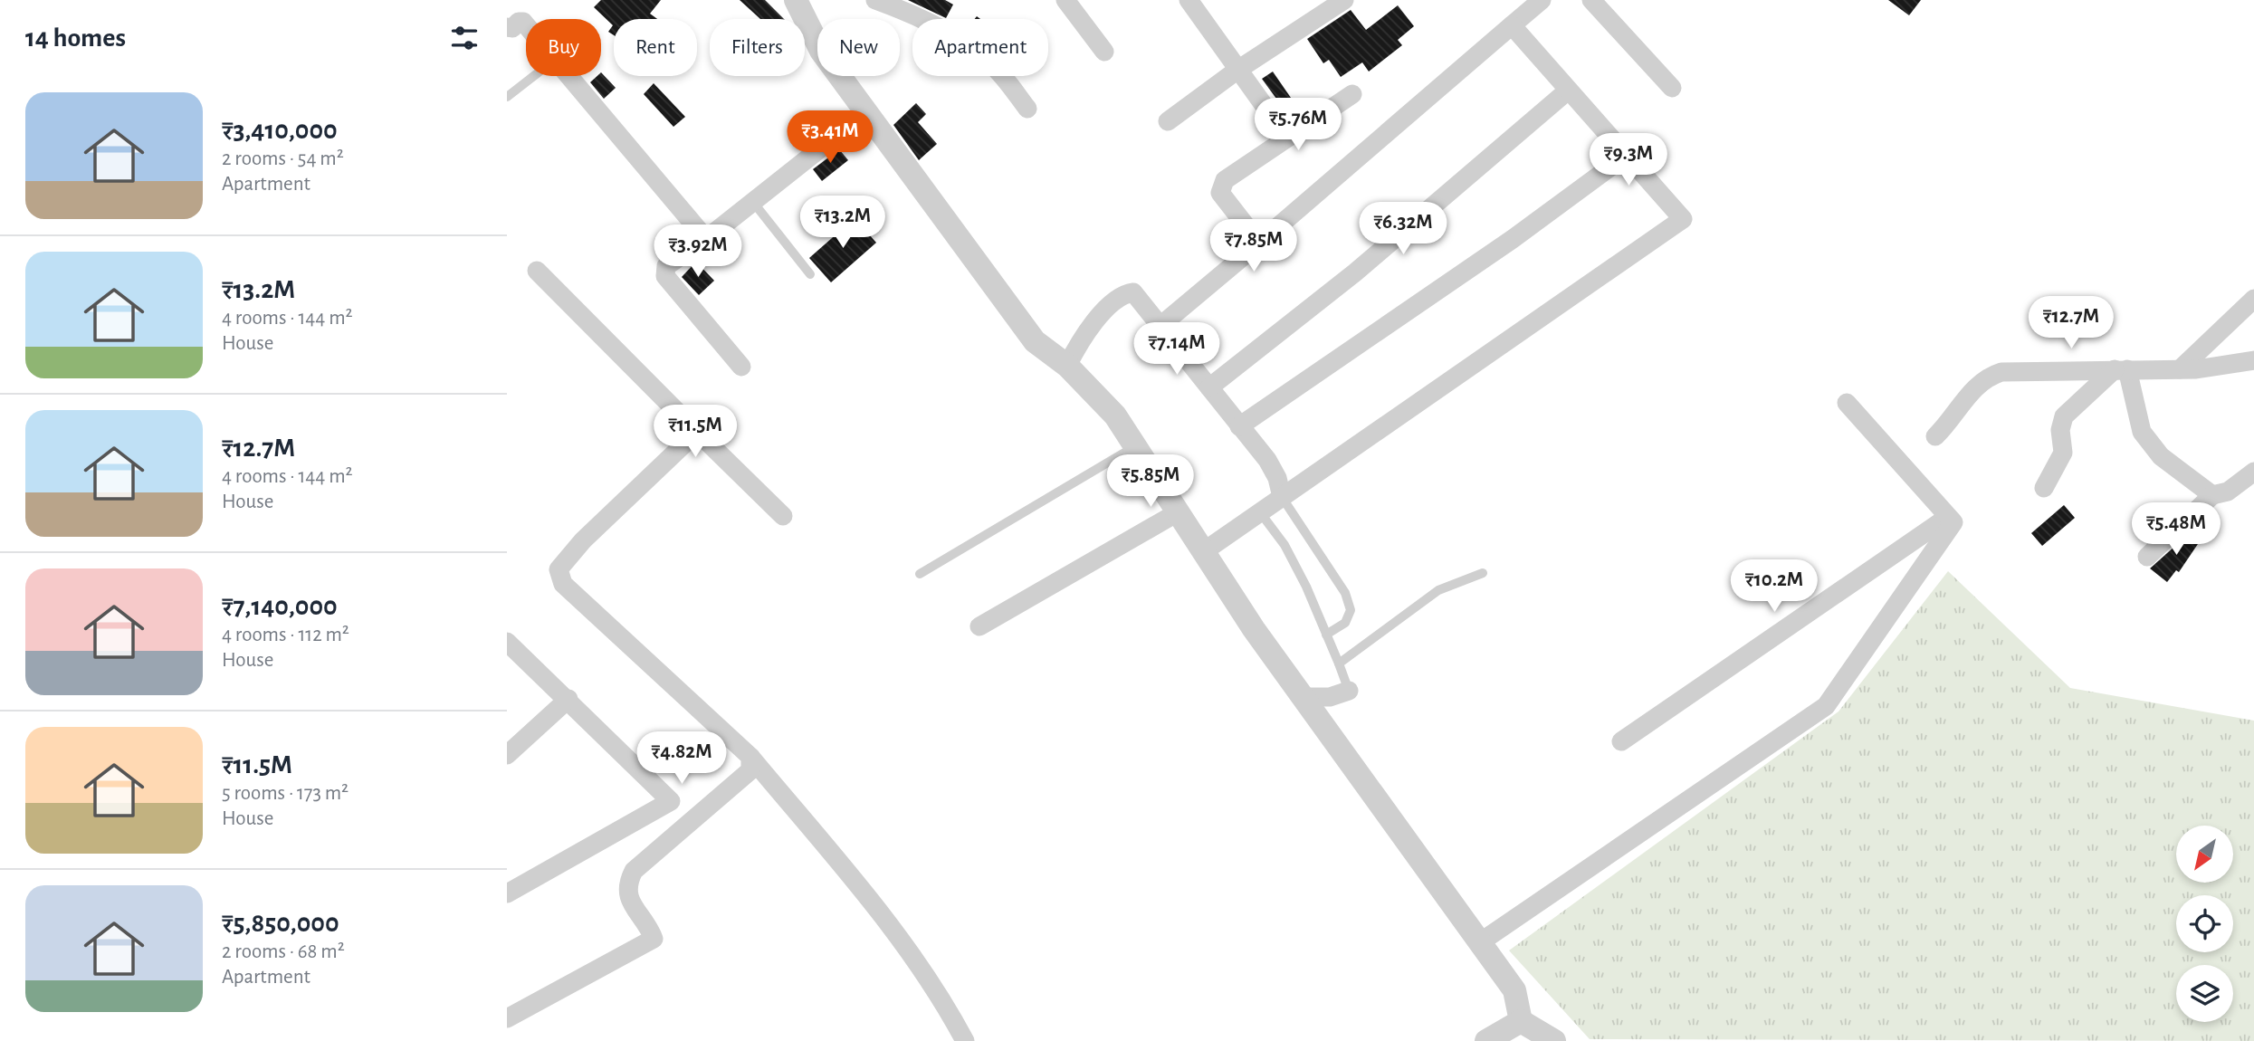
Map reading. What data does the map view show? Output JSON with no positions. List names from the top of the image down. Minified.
{"north":"bottom left","page":{"heading":"14 homes","chip":["Buy","Rent","Filters","New","Apartment"],"list":[{"name":"₹3,410,000","note":"2 rooms · 54 m² · Apartment"},{"name":"₹13.2M","note":"4 rooms · 144 m² · House"},{"name":"₹12.7M","note":"4 rooms · 144 m² · House"},{"name":"₹7,140,000","note":"4 rooms · 112 m² · House"},{"name":"₹11.5M","note":"5 rooms · 173 m² · House"},{"name":"₹5,850,000","note":"2 rooms · 68 m² · Apartment"}],"price":["₹5.76M","₹3.41M","₹9.3M","₹13.2M","₹6.32M","₹7.85M","₹3.92M","₹12.7M","₹7.14M","₹11.5M","₹5.85M","₹5.48M","₹10.2M","₹4.82M"]}}
